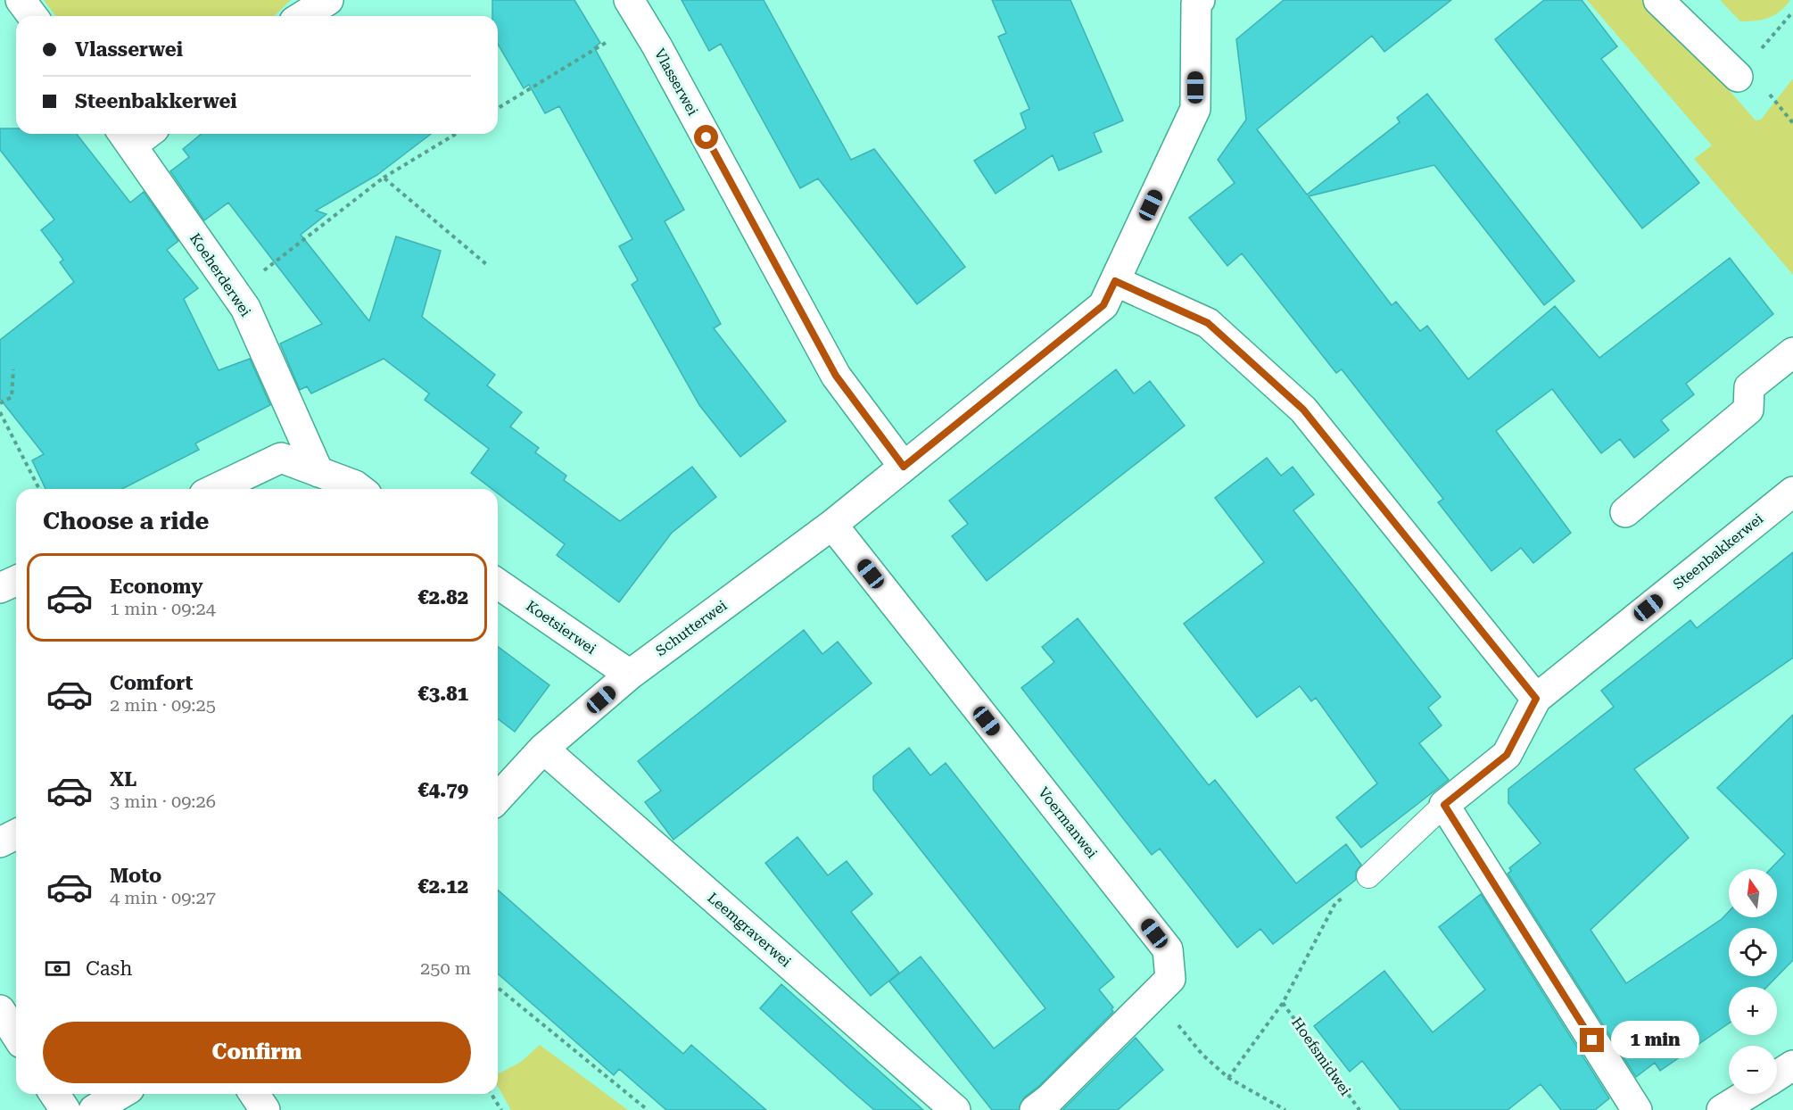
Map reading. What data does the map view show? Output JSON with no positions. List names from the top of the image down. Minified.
{"streets":{"street":["Vlasserwei","Koeherderwei","Steenbakkerwei","Koetsierwei","Schutterwei","Voermanwei","Leemgraverwei"],"path":["Hoefsmidwei"]},"crossings":[["Vlasserwei","Schutterwei"],["Koetsierwei","Schutterwei"],["Schutterwei","Voermanwei"],["Schutterwei","Leemgraverwei"]],"north":"top","page":{"banner":["Vlasserwei","Steenbakkerwei"],"heading":"Choose a ride","list":[{"name":"Economy","note":"1 min · 09:24","value":"€2.82"},{"name":"Comfort","note":"2 min · 09:25","value":"€3.81"},{"name":"XL","note":"3 min · 09:26","value":"€4.79"},{"name":"Moto","note":"4 min · 09:27","value":"€2.12"}],"map_buttons":["+","−"],"pay":["Cash","250 m"],"buttons":"Confirm","bubble":"1 min"}}
